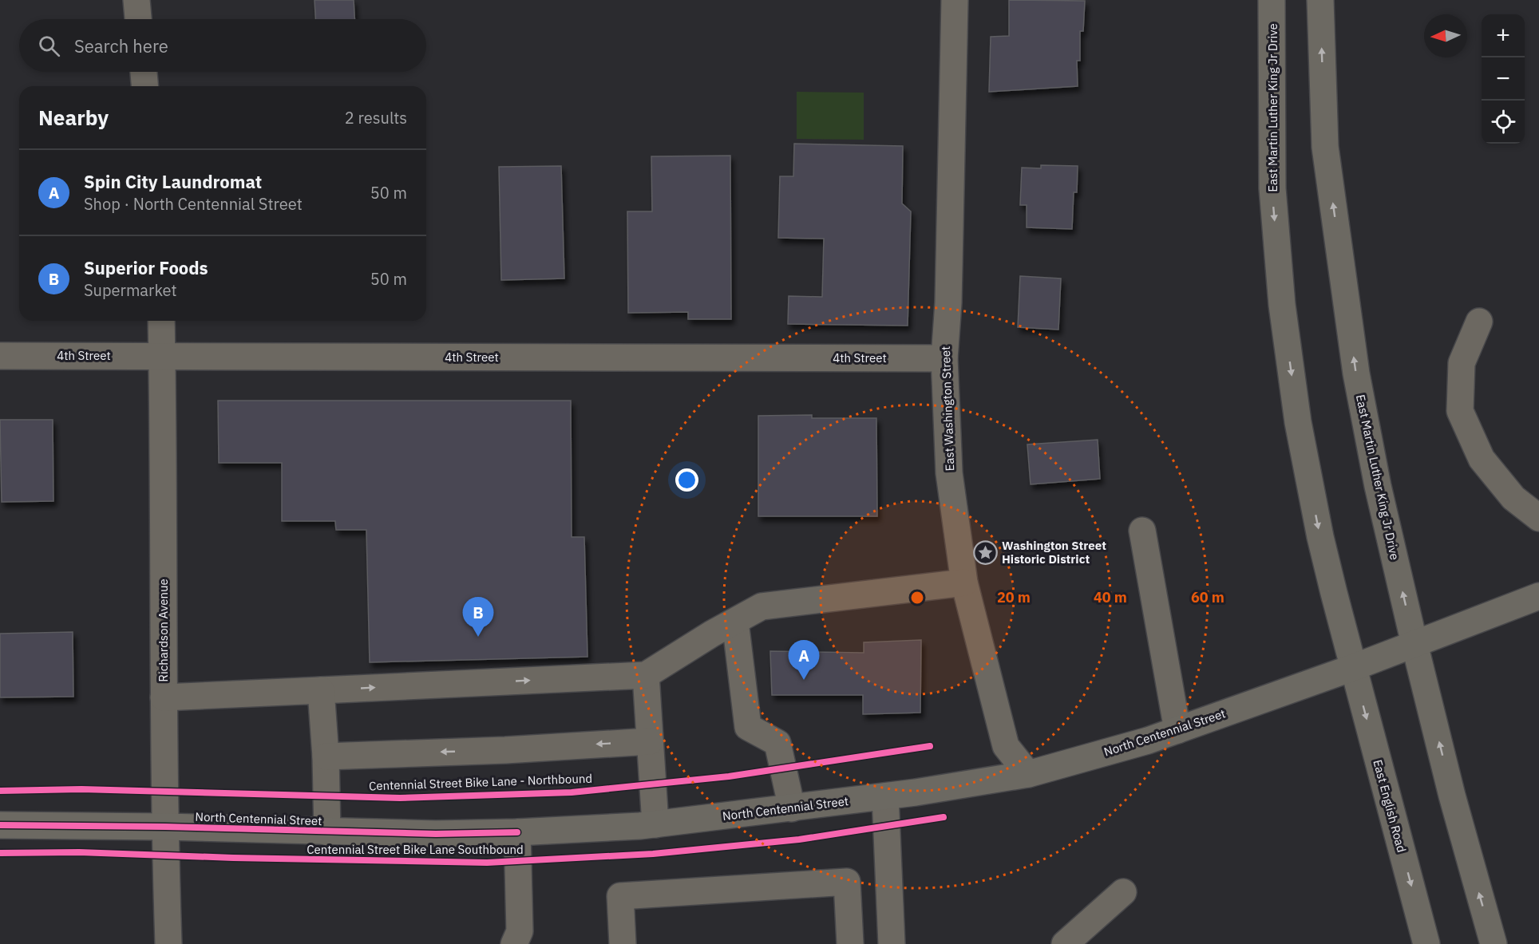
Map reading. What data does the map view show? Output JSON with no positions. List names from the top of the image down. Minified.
{"streets":{"main road":["East Martin Luther King Jr Drive","North Centennial Street","East English Road"],"street":["4th Street","East Washington Street","Richardson Avenue"],"cycle path":["Centennial Street Bike Lane - Northbound","Centennial Street Bike Lane Southbound"]},"crossings":[["East Martin Luther King Jr Drive","North Centennial Street"],["East Martin Luther King Jr Drive","East English Road"],["4th Street","East Washington Street"],["4th Street","Richardson Avenue"],["East Washington Street","North Centennial Street"],["Richardson Avenue","North Centennial Street"],["North Centennial Street","East English Road"]],"one_way":["East English Road"],"places":{"place":["Washington Street Historic District"]},"north":"left","page":{"map_buttons":["+","−"],"search":"Search here","heading":["Nearby","2 results"],"list":[{"mark":"A","name":"Spin City Laundromat","note":"Shop · North Centennial Street","value":"50 m"},{"mark":"B","name":"Superior Foods","note":"Supermarket","value":"50 m"}],"pins":["B","A"]},"rings":["20 m","40 m","60 m"]}
